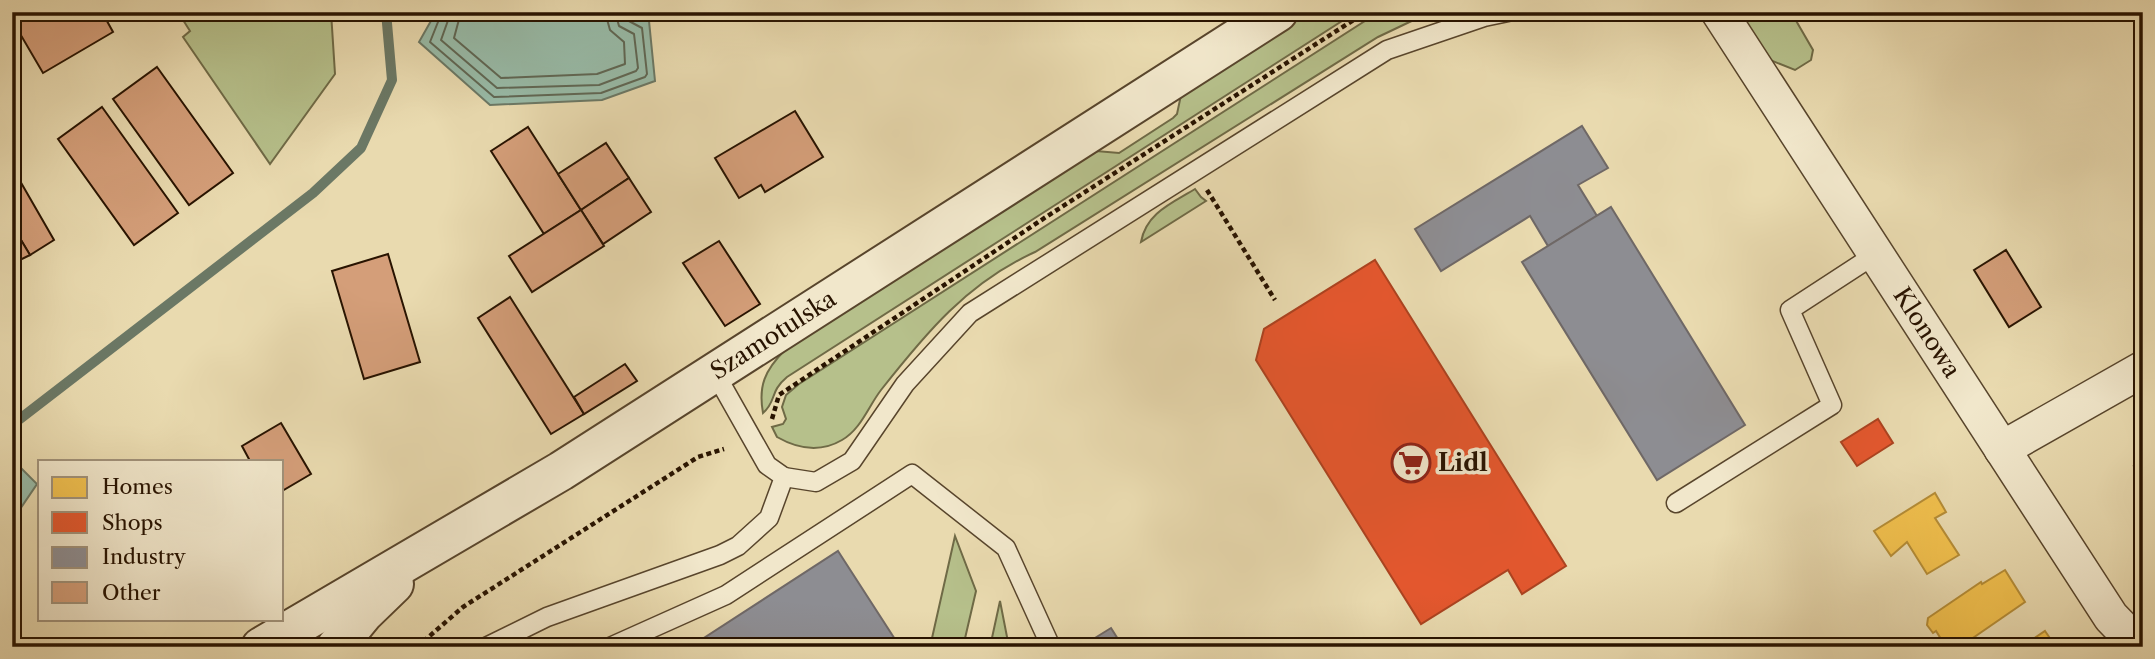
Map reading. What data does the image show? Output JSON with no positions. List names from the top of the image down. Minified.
{"streets":{"street":["Klonowa","Szamotulska"]},"places":{"supermarket":["Lidl"]},"legend":["Homes","Shops","Industry","Other"]}
